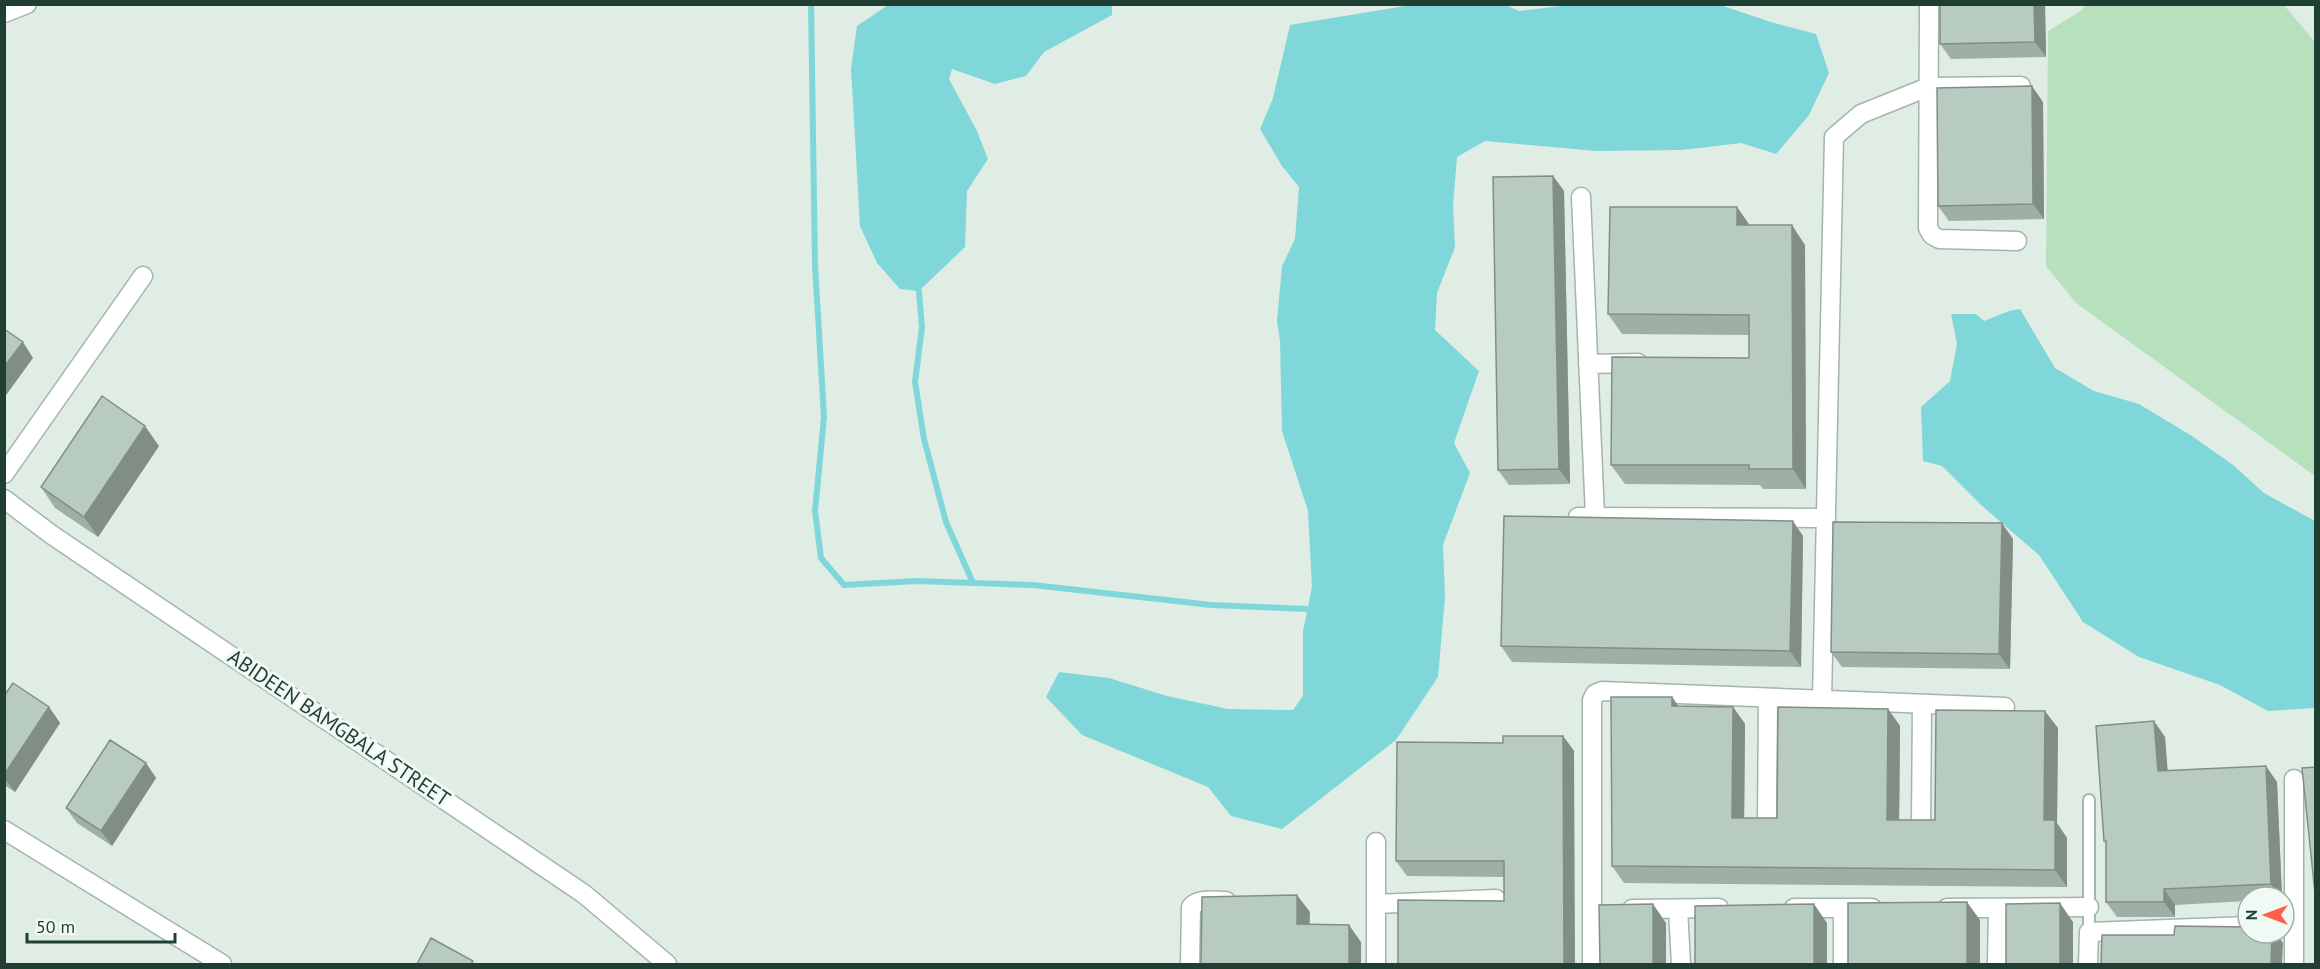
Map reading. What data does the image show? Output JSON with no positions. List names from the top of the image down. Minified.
{"streets":{"street":["ABIDEEN BAMGBALA STREET"]},"scale_bar":"50 m","north":"left"}
